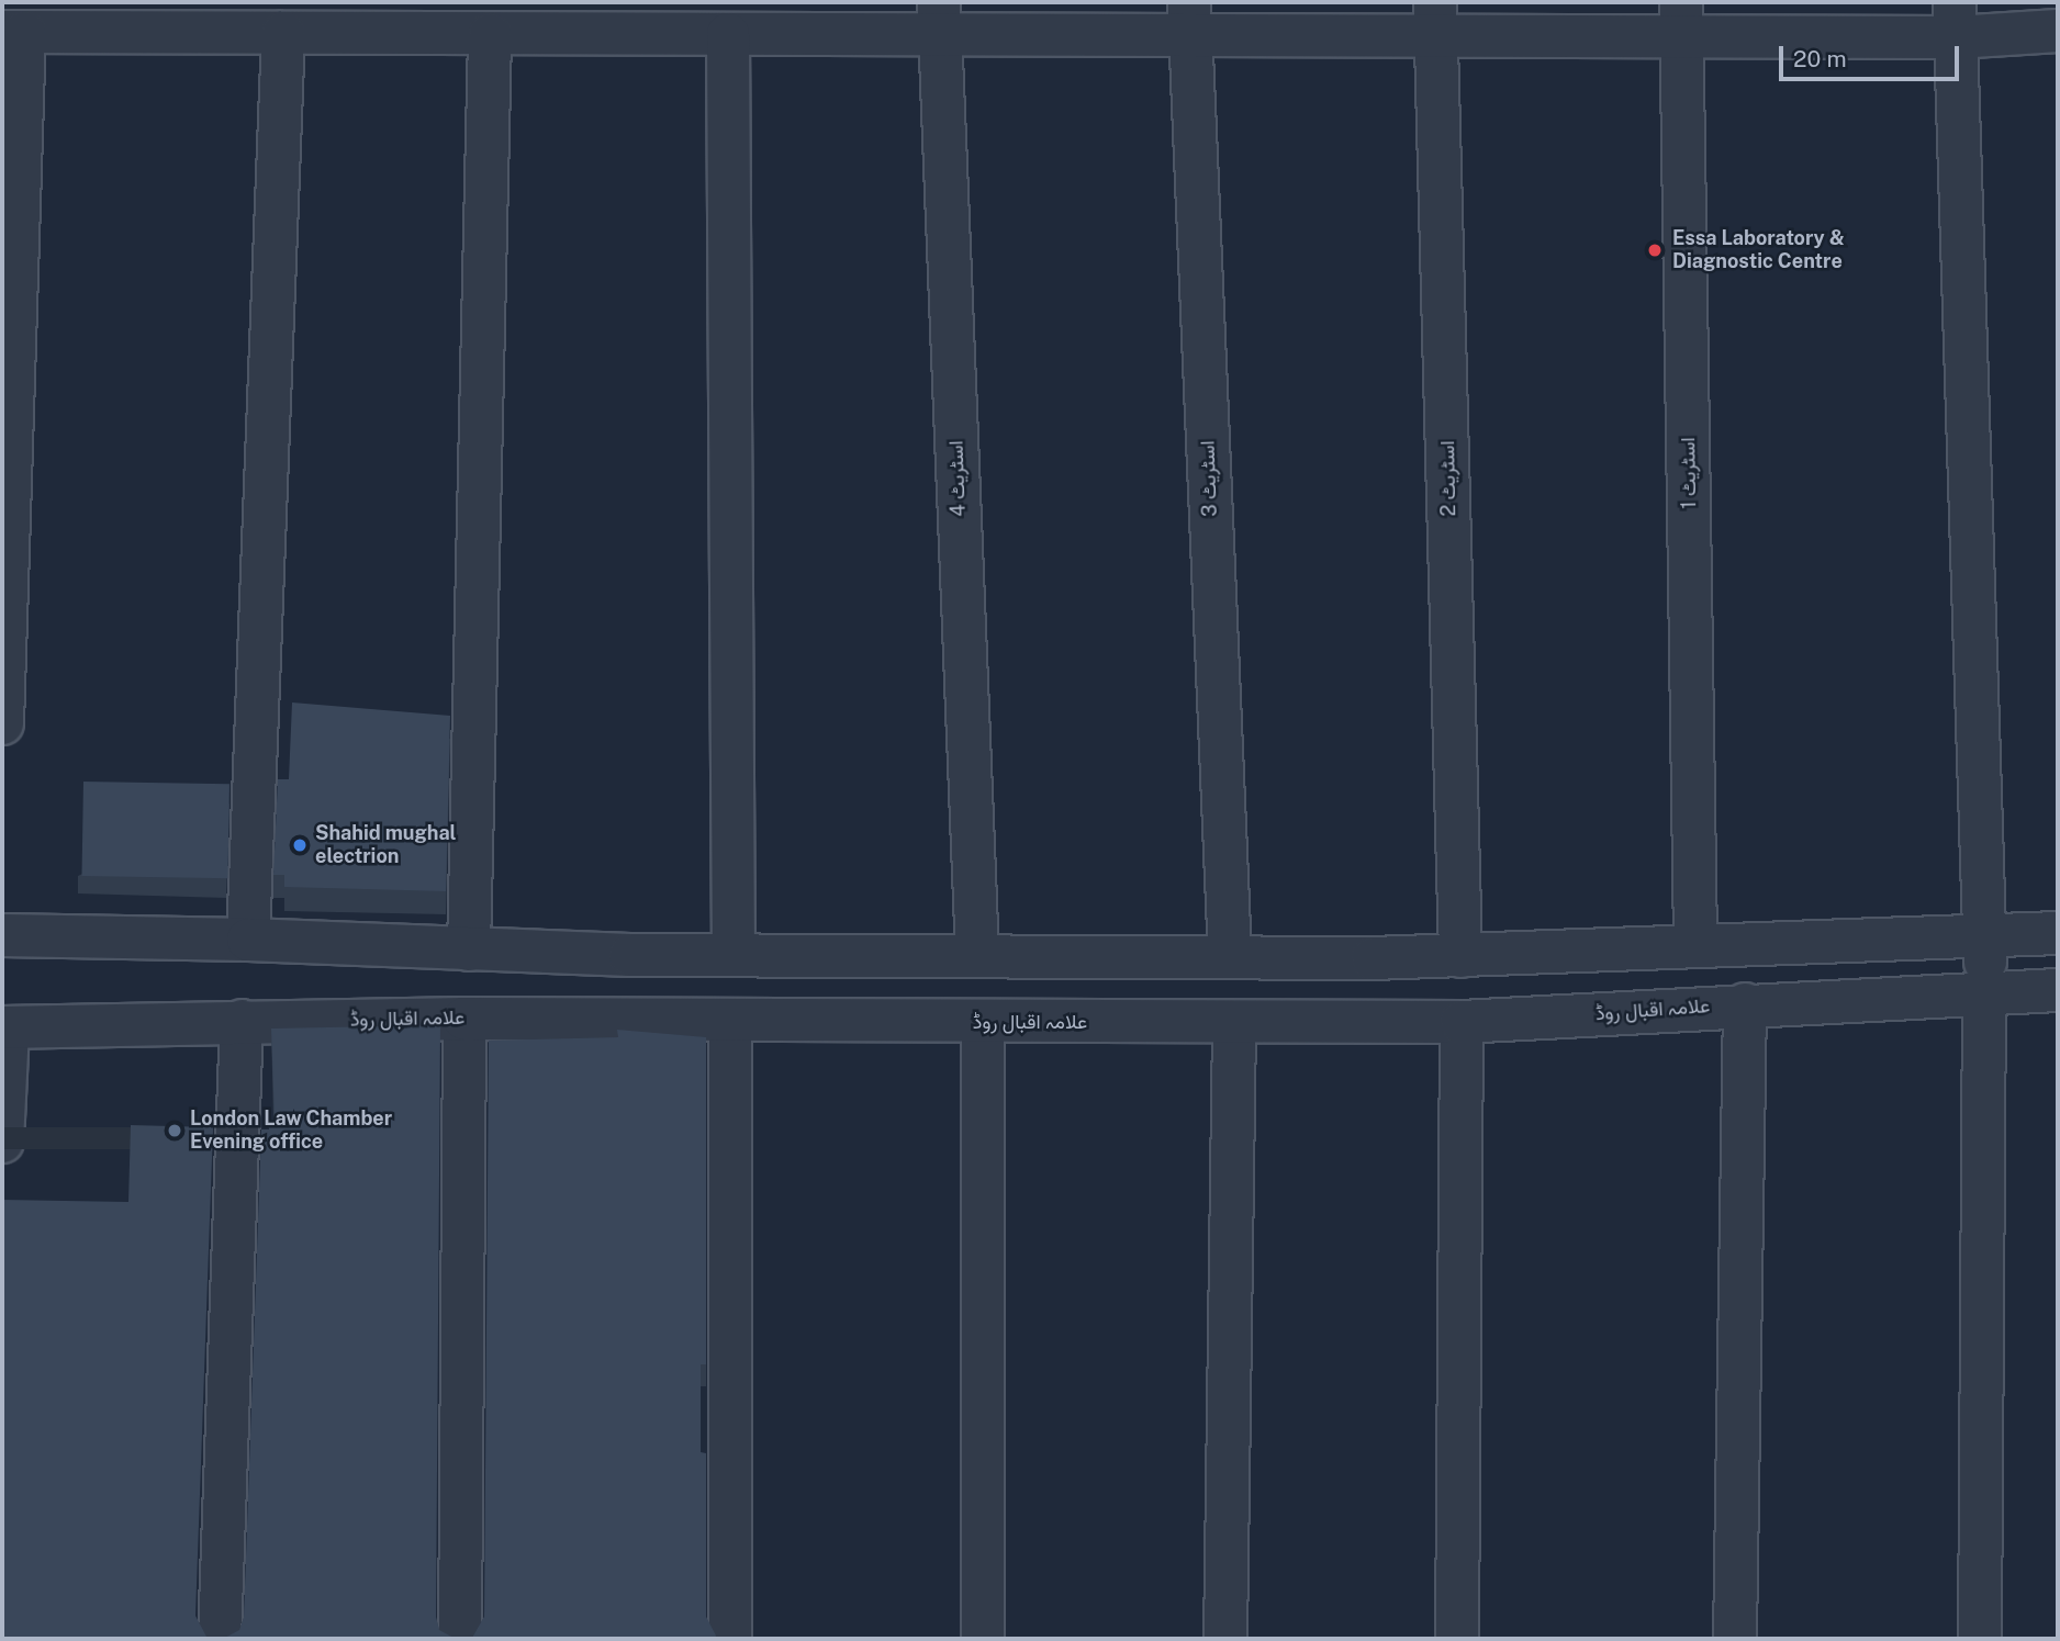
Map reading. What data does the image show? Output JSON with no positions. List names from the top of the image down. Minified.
{"streets":{"street":["اسٹریٹ 1","اسٹریٹ 4","اسٹریٹ 3","اسٹریٹ 2","علامہ اقبال روڈ"]},"places":["Essa Laboratory & Diagnostic Centre","Shahid mughal electrion","London Law Chamber Evening office"],"scale_bar":"20 m"}
